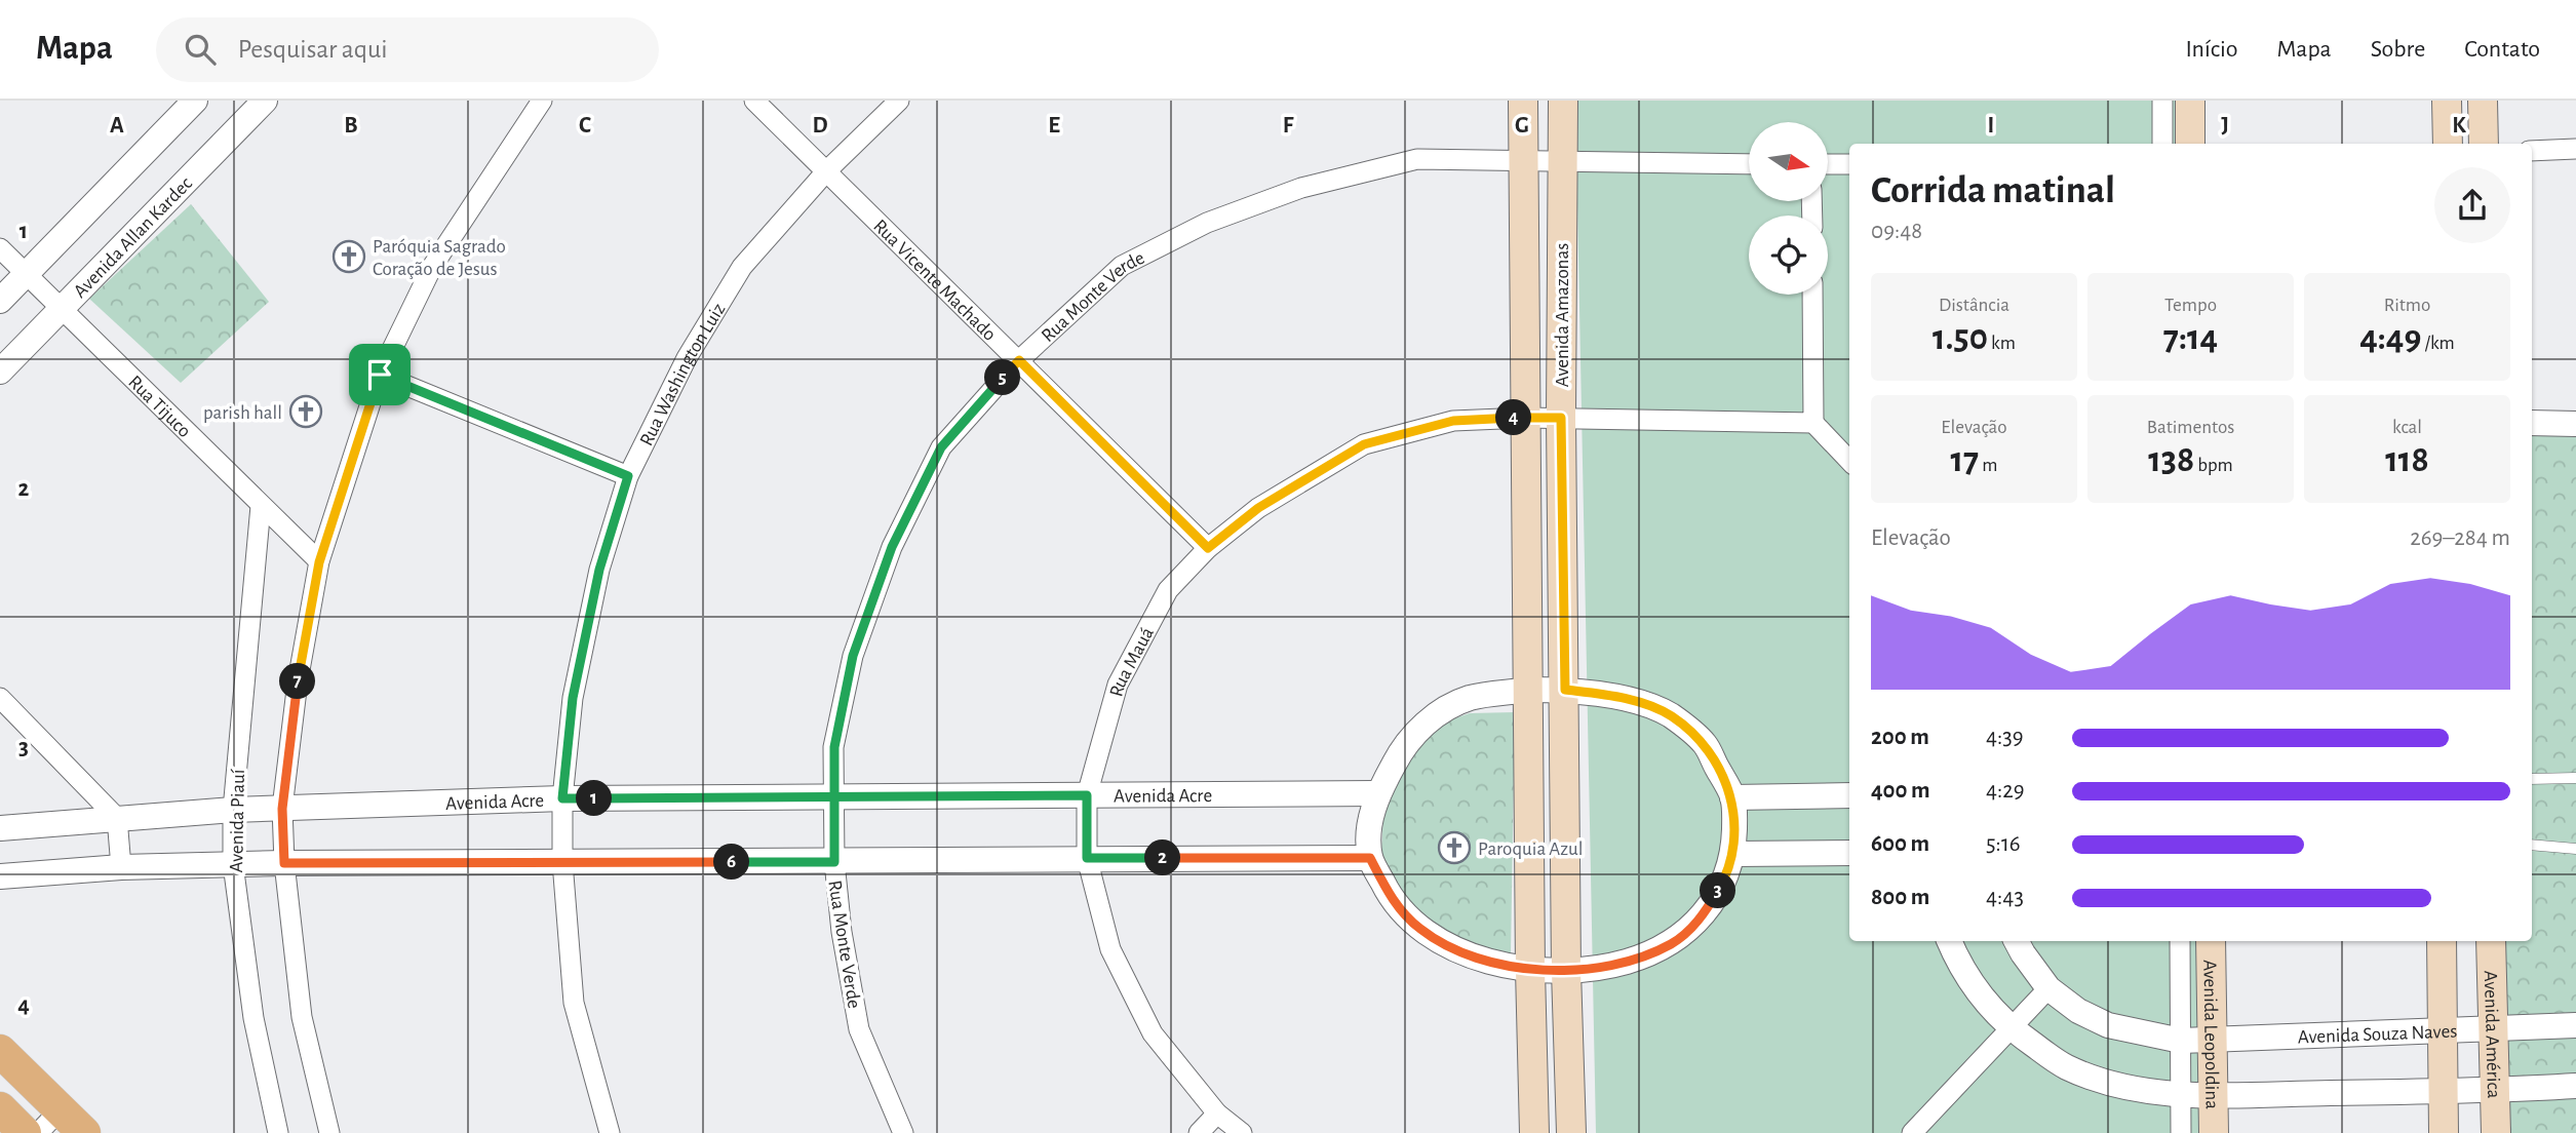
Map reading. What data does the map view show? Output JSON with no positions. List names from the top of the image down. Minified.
{"streets":{"main road":["Avenida Amazonas","Avenida Leopoldina","Avenida América"],"street":["Avenida Allan Kardec","Rua Vicente Machado","Rua Monte Verde","Rua Washington Luiz","Rua Tijuco","Rua Mauá","Avenida Acre","Avenida Piauí","Avenida Souza Naves"]},"crossings":[["Avenida Allan Kardec","Rua Tijuco"],["Rua Vicente Machado","Rua Monte Verde"],["Rua Vicente Machado","Rua Washington Luiz"],["Rua Vicente Machado","Rua Mauá"],["Rua Monte Verde","Avenida Amazonas"],["Rua Monte Verde","Avenida Acre"],["Avenida Amazonas","Rua Mauá"],["Rua Washington Luiz","Avenida Acre"],["Rua Tijuco","Avenida Piauí"],["Rua Mauá","Avenida Acre"],["Avenida Acre","Avenida Piauí"],["Avenida Souza Naves","Avenida Leopoldina"],["Avenida Souza Naves","Avenida América"]],"places":{"church":["Paróquia Sagrado Coração de Jesus","parish hall","Paroquia Azul"]},"north":"right","page":{"header":"Mapa","search":"Pesquisar aqui","nav":["Início","Mapa","Sobre","Contato"],"heading":["Corrida matinal","09:48"],"stats":[["Distância","1.50 km"],["Tempo","7:14"],["Ritmo","4:49 /km"],["Elevação","17 m"],["Batimentos","138 bpm"],["kcal","118"]],"pins":["5","4","7","1","2","6","3"],"chart":["Elevação","269–284 m"],"list":[{"name":"200 m","note":"4:39"},{"name":"400 m","note":"4:29"},{"name":"600 m","note":"5:16"},{"name":"800 m","note":"4:43"}]},"grid":{"columns":["A","B","C","D","E","F","G","I","J","K"],"rows":["1","2","3","4"]}}
